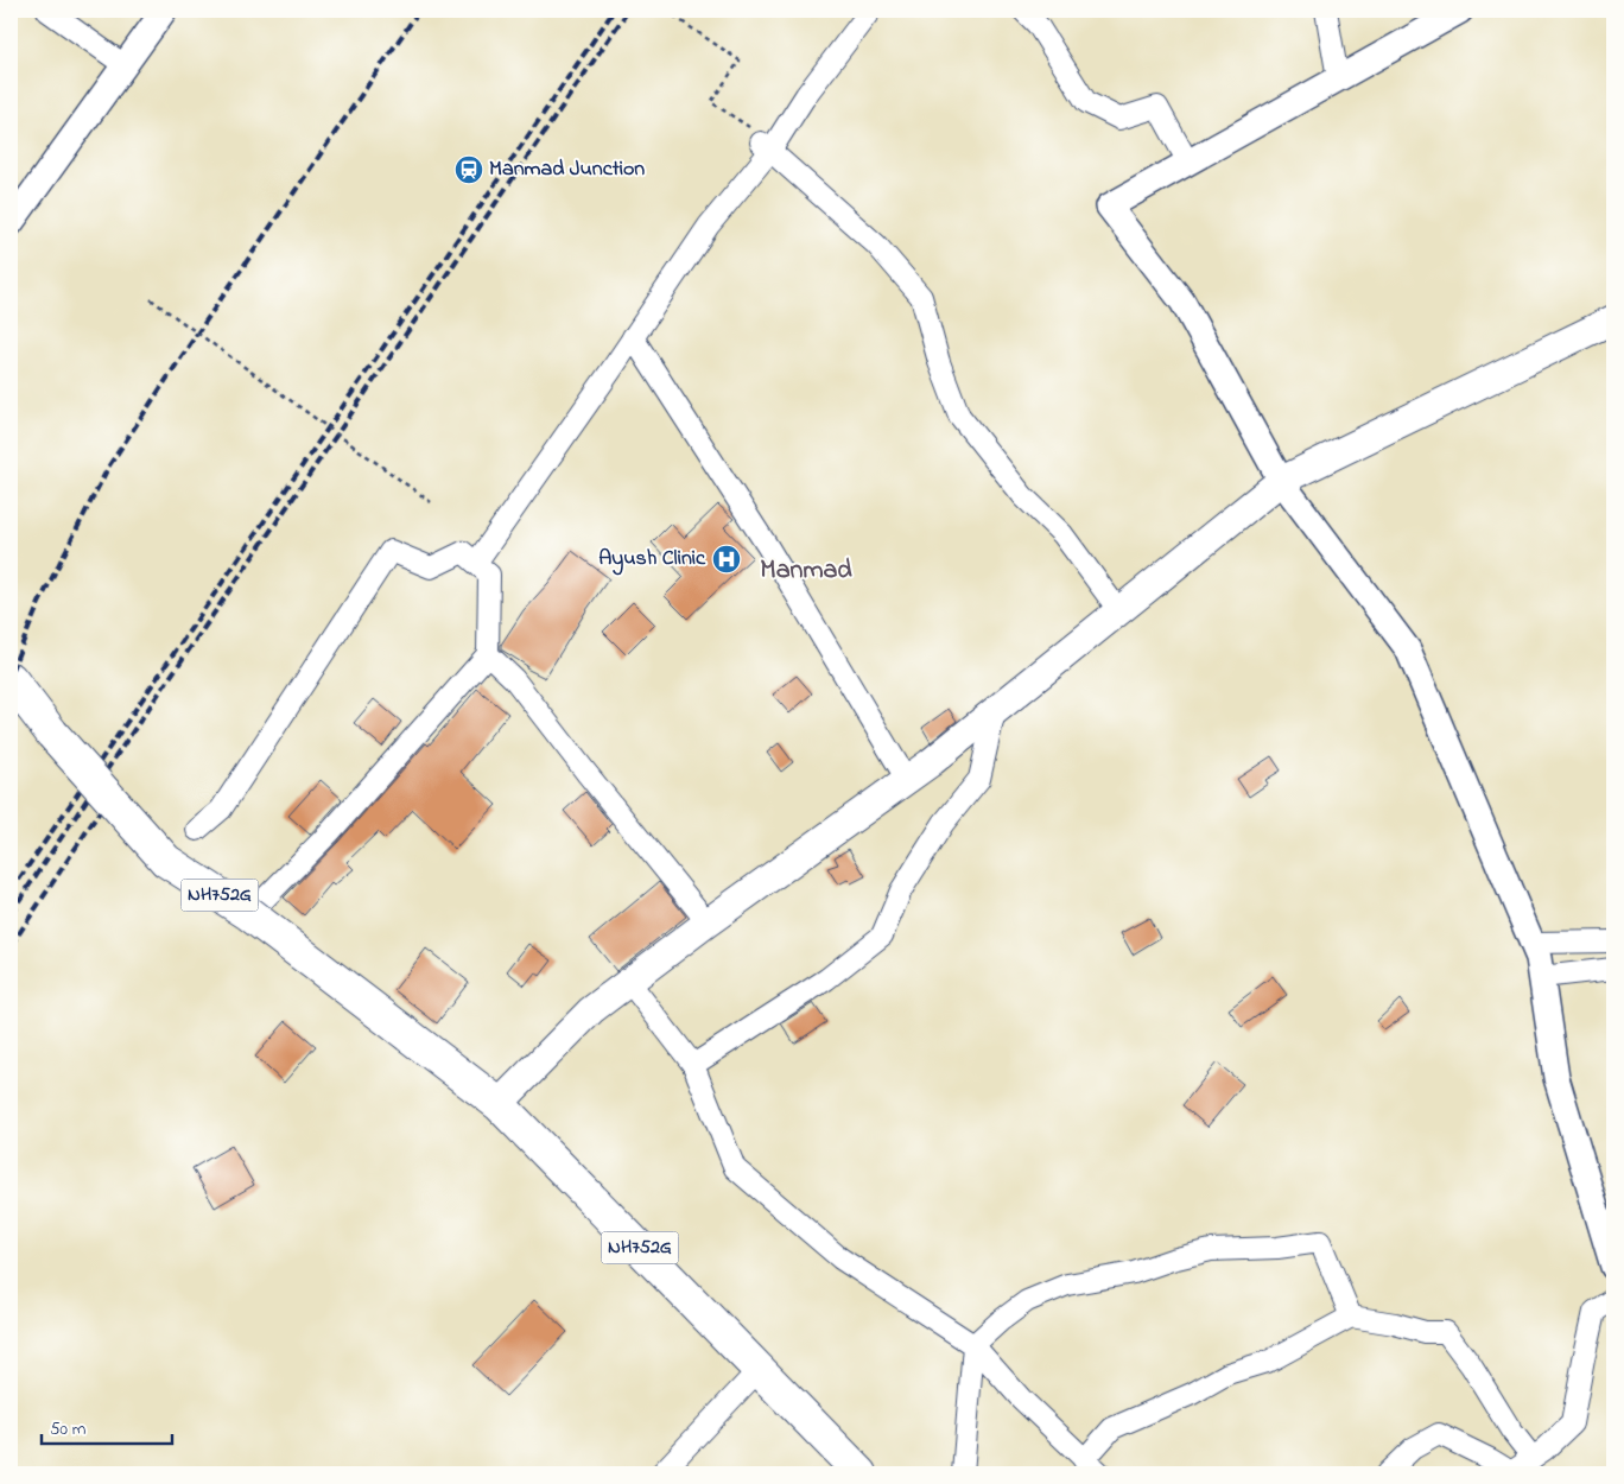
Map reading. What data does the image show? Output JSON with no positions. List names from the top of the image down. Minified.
{"streets":{"highway":["NH752G"]},"districts":["Manmad"],"places":{"station":["Manmad Junction"],"hospital":["Ayush Clinic"]},"scale_bar":"50 m"}
